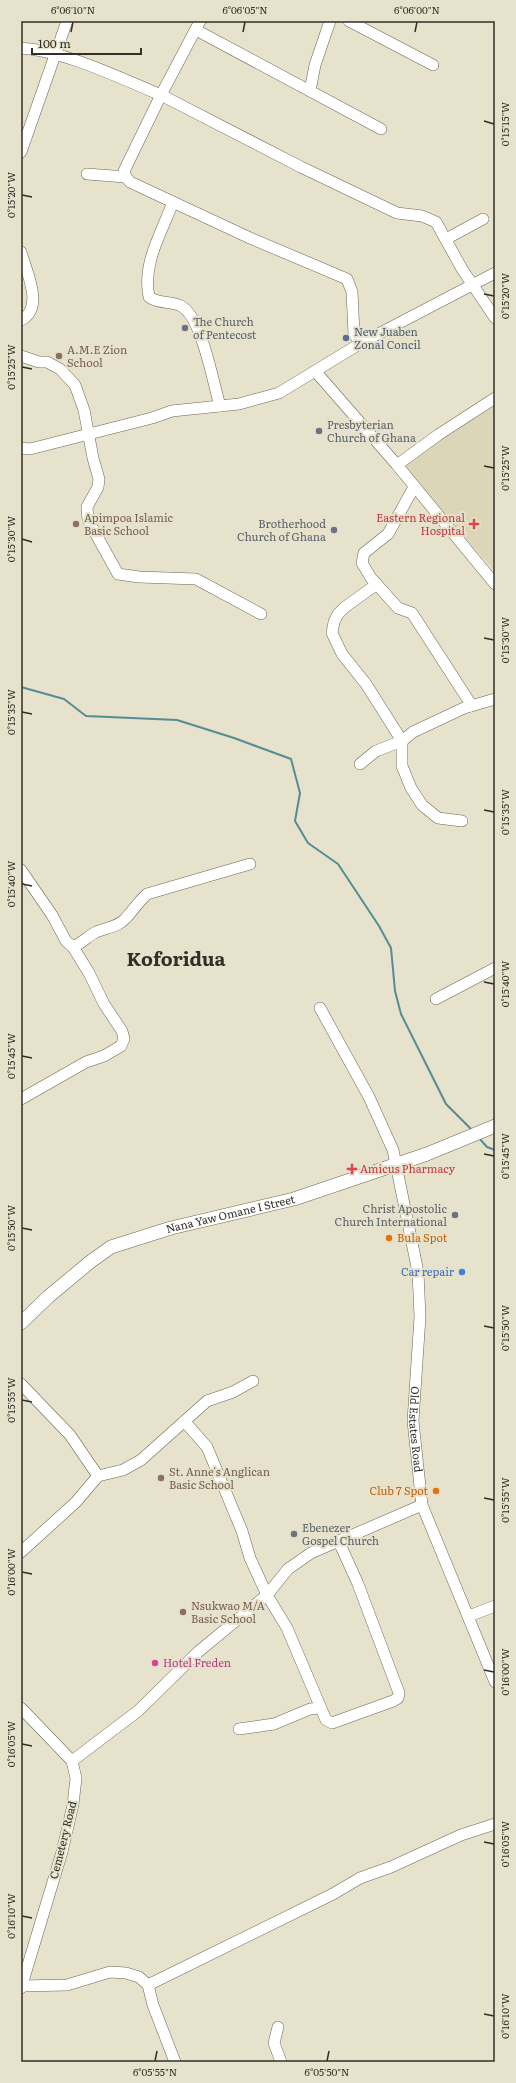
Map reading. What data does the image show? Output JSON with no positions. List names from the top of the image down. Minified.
{"streets":{"main road":["Nana Yaw Omane I Street"],"street":["Old Estates Road","Cemetery Road"]},"crossings":[["Nana Yaw Omane I Street","Old Estates Road"]],"districts":["Koforidua"],"places":{"other":["The Church of Pentecost","New Juaben Zonal Concil","A.M.E Zion School","Presbyterian Church of Ghana","Apimpoa Islamic Basic School","Brotherhood Church of Ghana","Christ Apostolic Church International","Bula Spot","Car repair","St. Anne's Anglican Basic School","Club 7 Spot","Ebenezer Gospel Church","Nsukwao M/A Basic School","Hotel Freden"],"health":["Eastern Regional Hospital","Amicus Pharmacy"]},"scale_bar":"100 m","coordinates":["6°06'10\"N","6°06'05\"N","6°06'00\"N","0°15'15\"W","0°15'20\"W","0°15'25\"W","0°15'30\"W","0°15'35\"W","0°15'40\"W","0°15'45\"W","0°15'50\"W","0°15'55\"W","0°16'00\"W","0°16'05\"W","0°16'10\"W","6°05'55\"N","6°05'50\"N"]}
